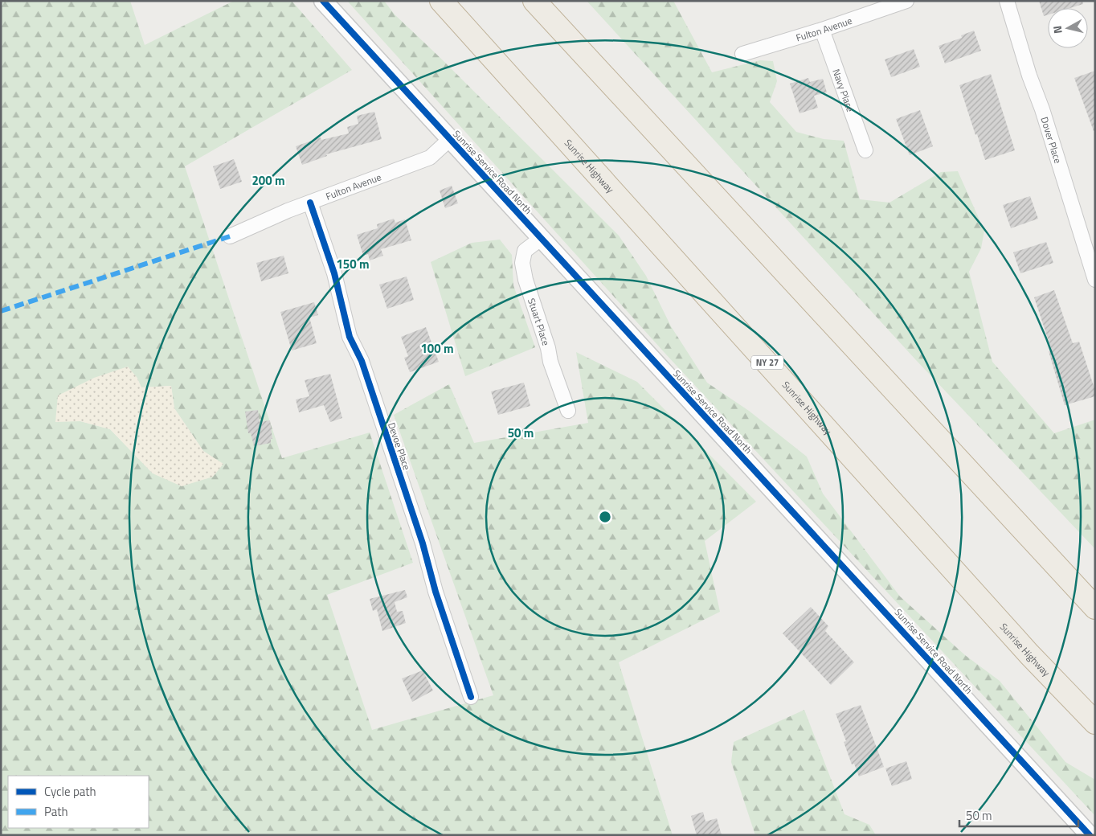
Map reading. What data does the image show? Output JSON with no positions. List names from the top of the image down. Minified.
{"streets":{"highway":["Sunrise Highway","NY 27"],"street":["Fulton Avenue","Navy Place","Dover Place","Sunrise Service Road North","Stuart Place","Devoe Place"]},"crossings":[["Fulton Avenue","Navy Place"],["Fulton Avenue","Sunrise Service Road North"],["Fulton Avenue","Devoe Place"],["Sunrise Service Road North","Stuart Place"]],"legend":["Cycle path","Path"],"scale_bar":"50 m","north":"left","rings":["200 m","150 m","100 m","50 m"]}
